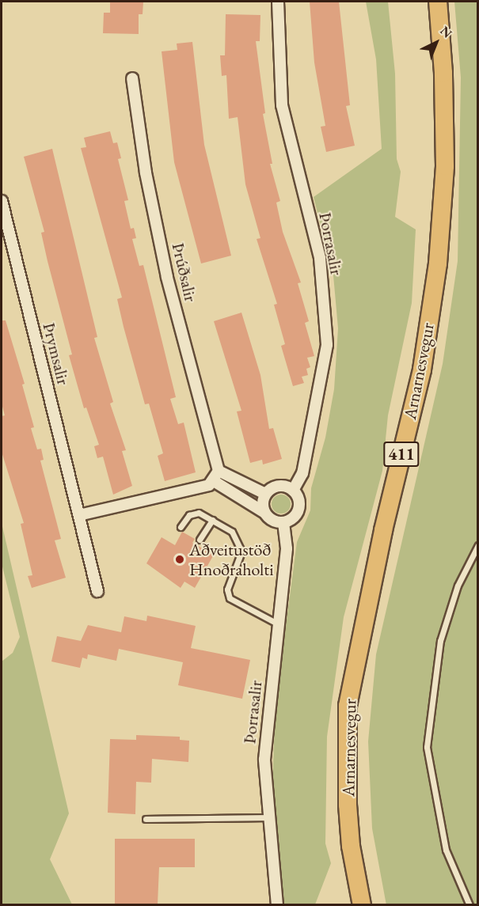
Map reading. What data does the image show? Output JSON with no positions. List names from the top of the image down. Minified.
{"streets":{"main road":["Arnarnesvegur","411"],"street":["Þorrasalir","Þrúðsalir","Þrymsalir"]},"places":["Aðveitustöð Hnoðraholti"],"north":"top right"}
